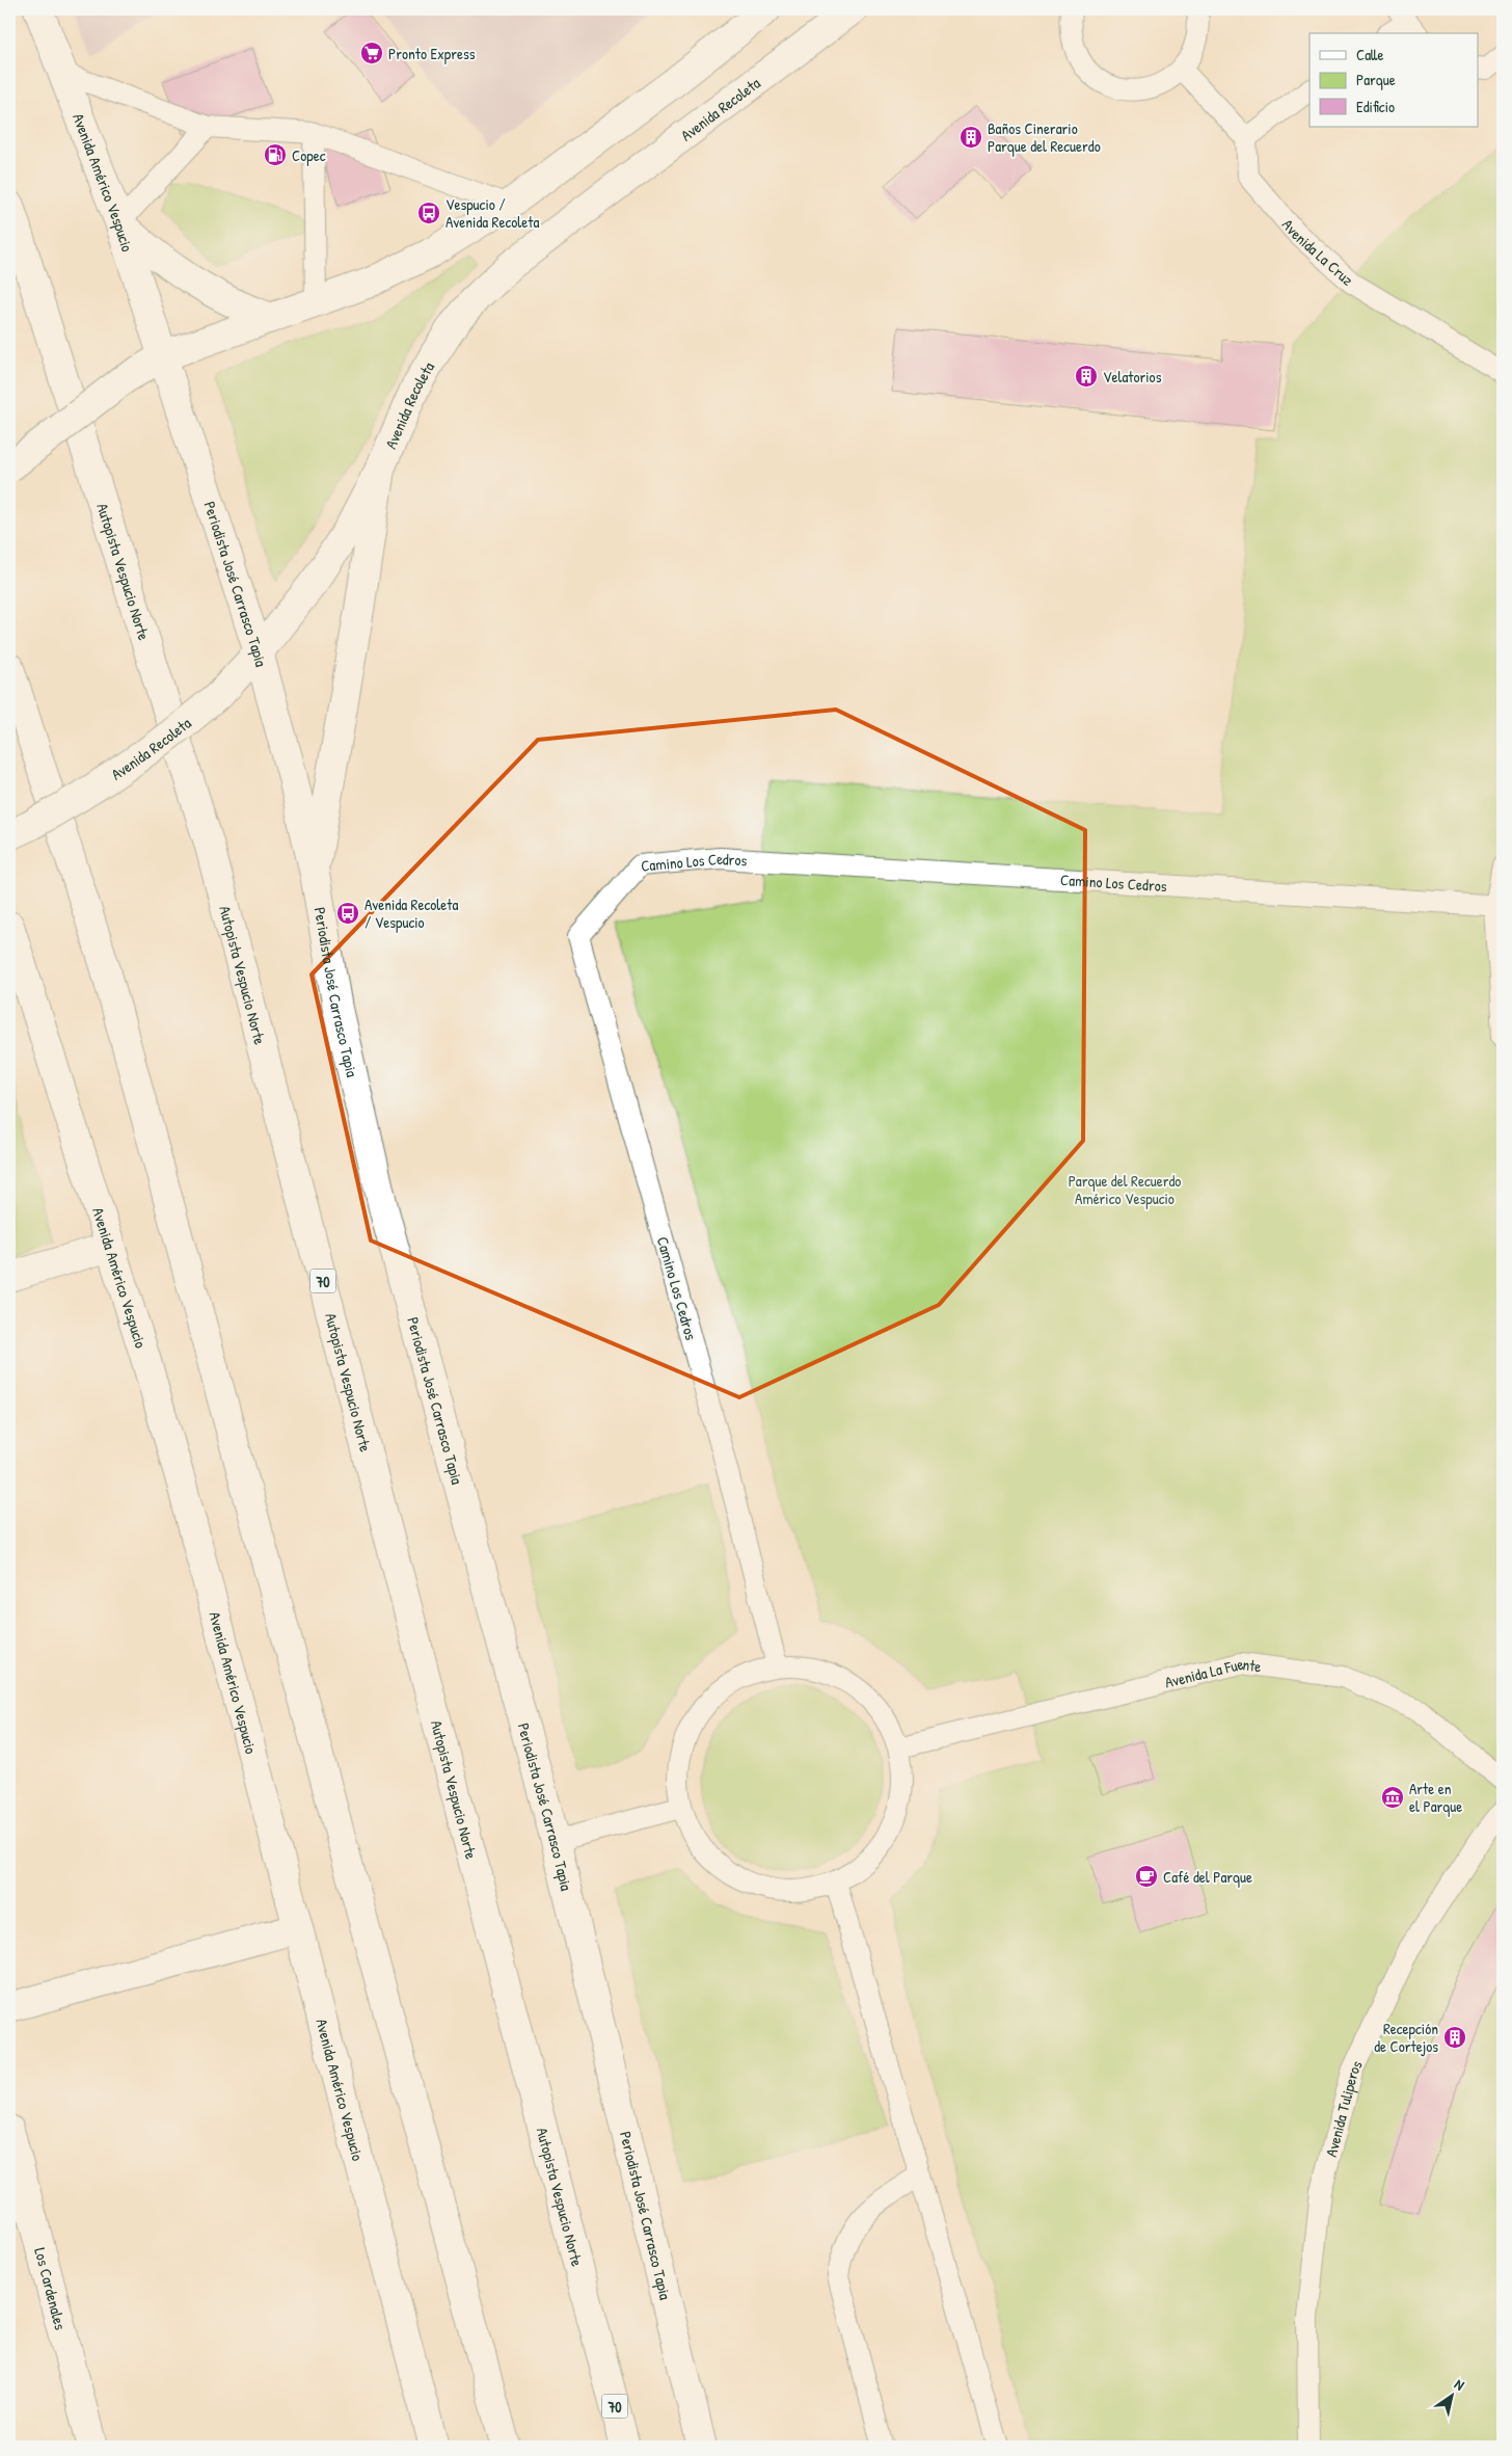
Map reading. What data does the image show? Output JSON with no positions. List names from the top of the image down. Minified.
{"streets":{"main road":["Avenida Recoleta","Avenida Américo Vespucio","Autopista Vespucio Norte","Periodista José Carrasco Tapia","70","Los Cardenales"],"lane":["Avenida La Cruz","Camino Los Cedros","Avenida La Fuente","Avenida Tuliperos"]},"crossings":[["Avenida Recoleta","Periodista José Carrasco Tapia"],["Avenida Américo Vespucio","Periodista José Carrasco Tapia"]],"parks":["Parque del Recuerdo Américo Vespucio"],"places":{"supermarket":["Pronto Express"],"building":["Baños Cinerario Parque del Recuerdo","Velatorios","Recepción de Cortejos"],"fuel station":["Copec"],"bus stop":["Vespucio / Avenida Recoleta","Avenida Recoleta / Vespucio"],"museum":["Arte en el Parque"],"cafe":["Café del Parque"]},"legend":["Calle","Parque","Edificio"],"north":"top right"}
